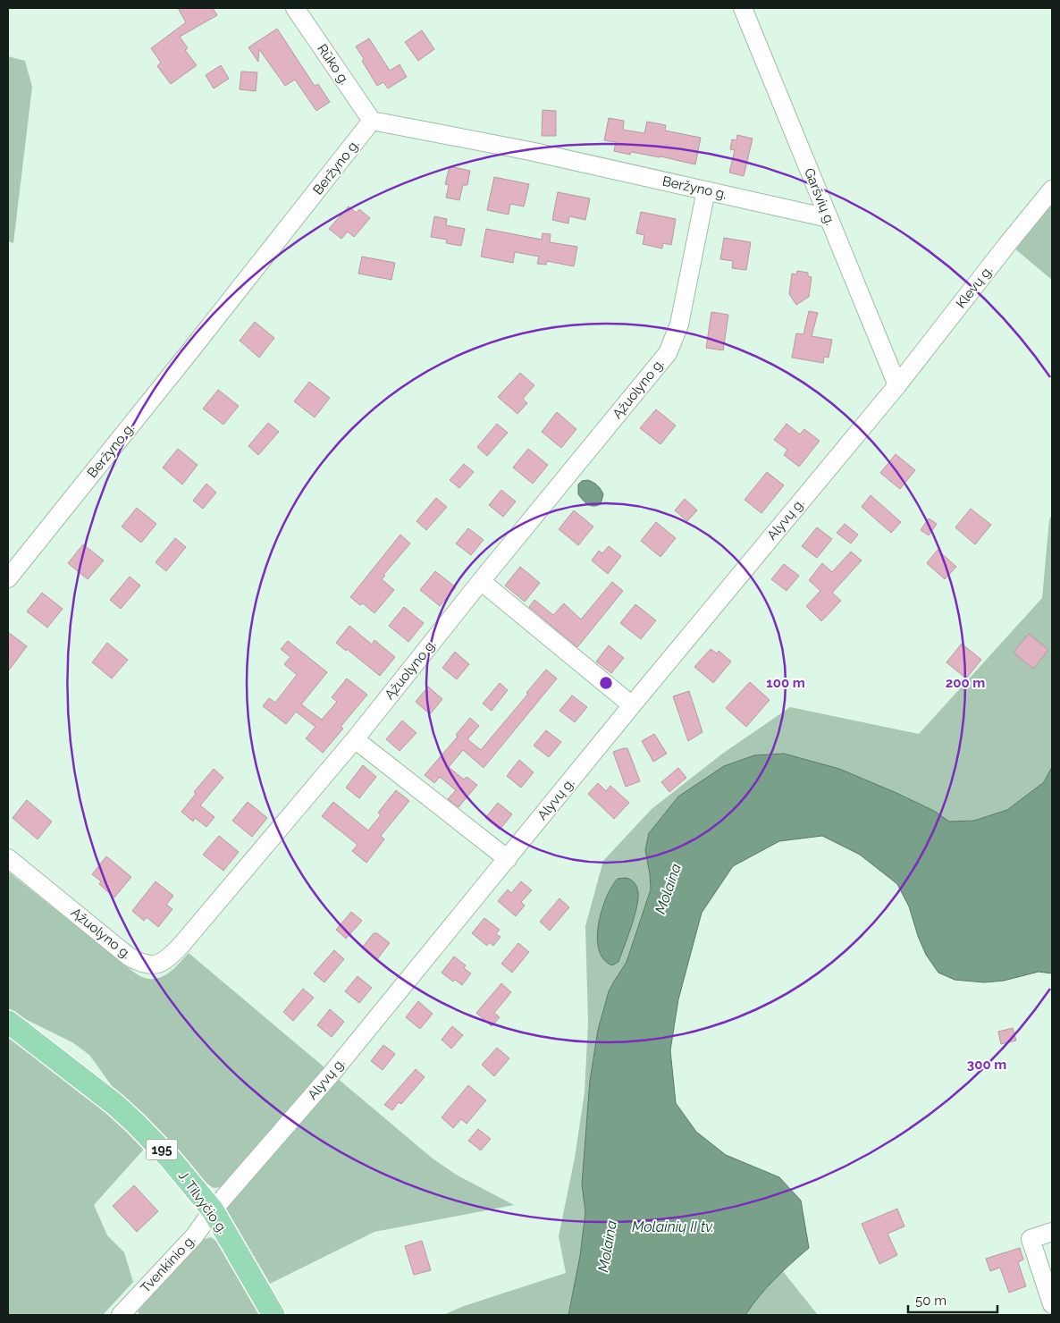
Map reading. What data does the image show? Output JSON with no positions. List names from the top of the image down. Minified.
{"streets":{"main road":["195","J. Tilvyčio g."],"street":["Rūko g.","Beržyno g.","Garšvių g.","Klevų g.","Ąžuolyno g.","Alyvų g.","Tvenkinio g."]},"crossings":[["Rūko g.","Beržyno g."],["Beržyno g.","Garšvių g."],["Beržyno g.","Ąžuolyno g."],["Garšvių g.","Klevų g."],["Garšvių g.","Alyvų g."],["Klevų g.","Alyvų g."],["Alyvų g.","J. Tilvyčio g."],["Alyvų g.","Tvenkinio g."],["J. Tilvyčio g.","Tvenkinio g."]],"water":["Molaina","Molainių II tv."],"scale_bar":"50 m","rings":["100 m","200 m","300 m"]}
